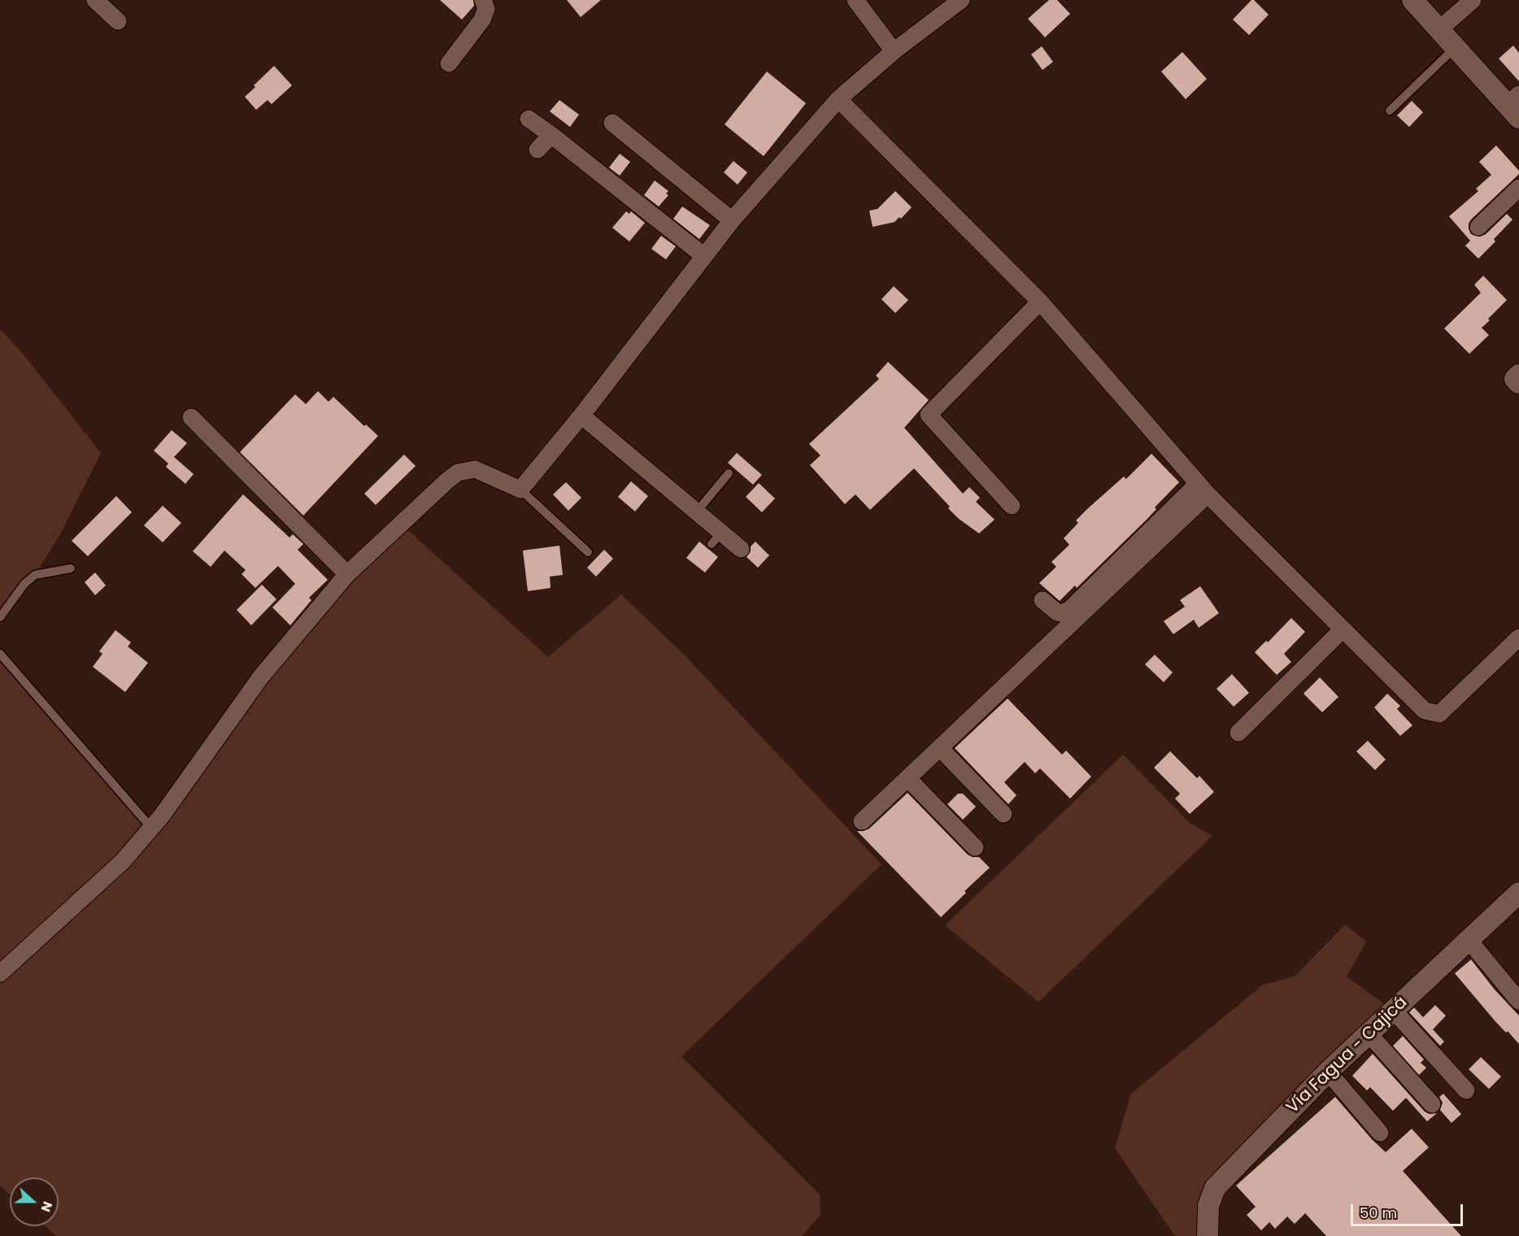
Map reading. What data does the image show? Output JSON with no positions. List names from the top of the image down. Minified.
{"streets":{"street":["Vía Fagua - Cajicá"]},"scale_bar":"50 m","north":"right"}
